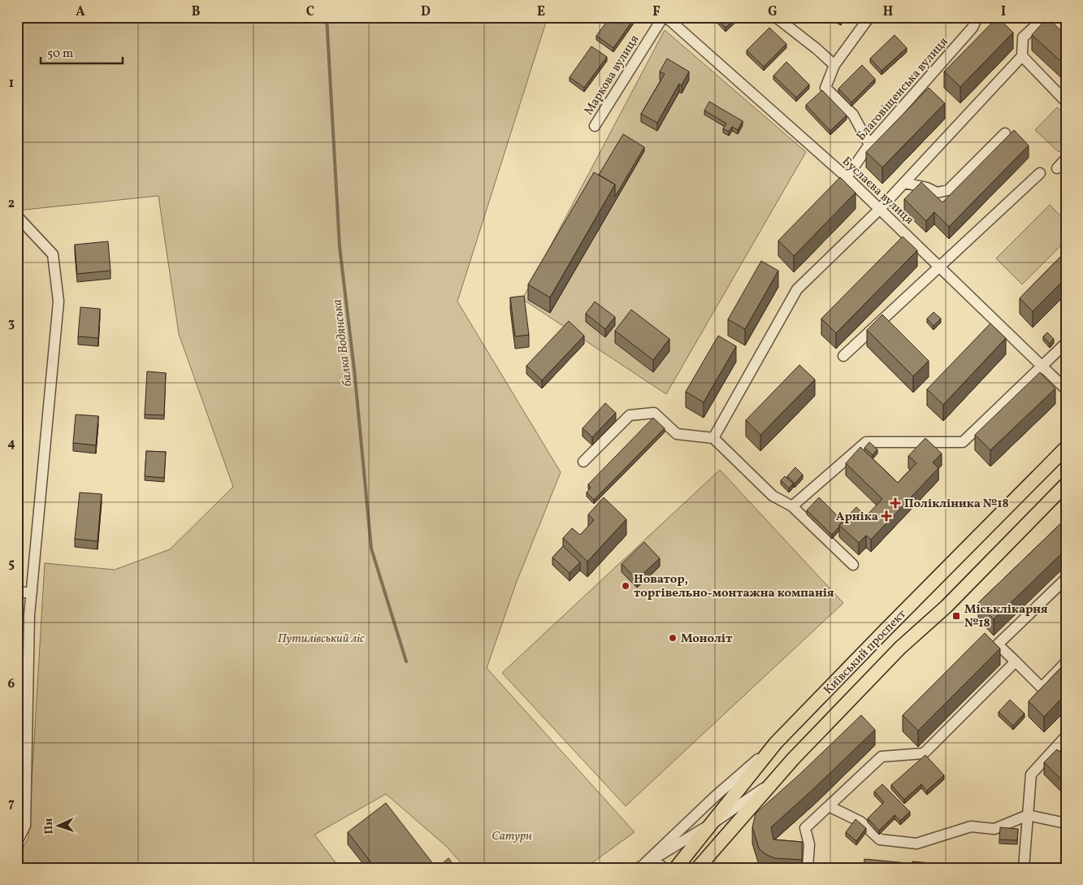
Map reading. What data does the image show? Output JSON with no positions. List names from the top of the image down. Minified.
{"streets":{"main road":["Київський проспект"],"street":["Маркова вулиця","Благовіщенська вулиця","Буслаєва вулиця"]},"crossings":[["Благовіщенська вулиця","Буслаєва вулиця"]],"water":["балка Водянська"],"parks":["Путилівський ліс","Сатурн"],"places":{"health":["Полікліника №18","Арніка"],"other":["Новатор, торгівельно-монтажна компанія","Моноліт"],"transit":["Міськлікарня №18"]},"scale_bar":"50 m","north":"left","grid":{"columns":["A","B","C","D","E","F","G","H","I"],"rows":["1","2","3","4","5","6","7"]}}
